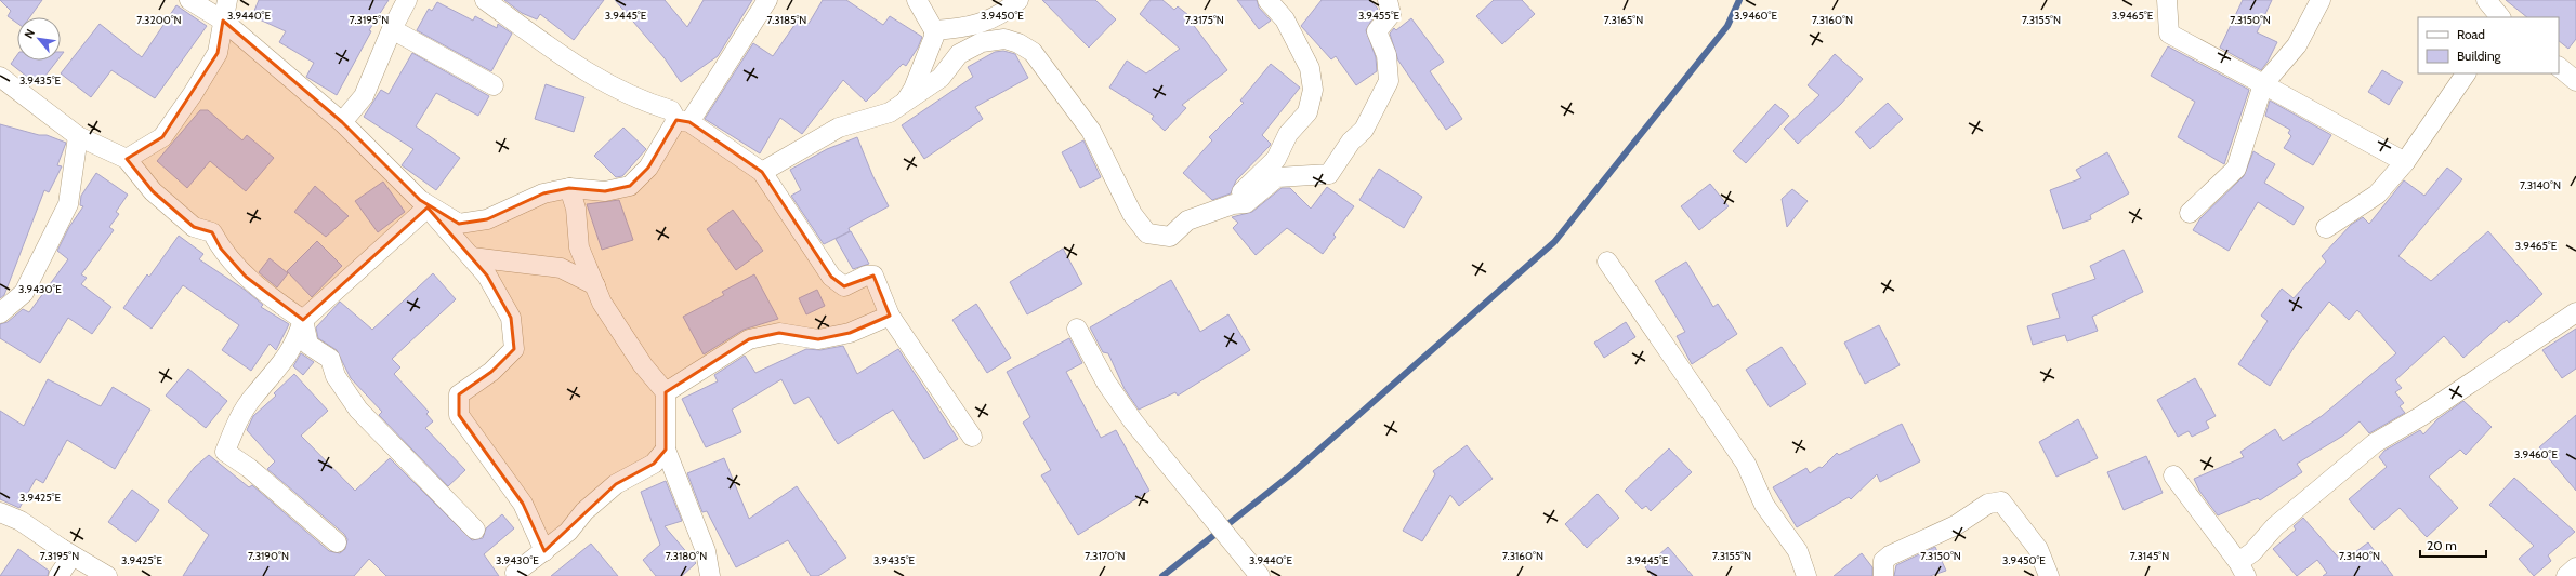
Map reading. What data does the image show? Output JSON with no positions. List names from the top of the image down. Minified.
{"legend":["Road","Building"],"scale_bar":"20 m","north":"top left","coordinates":["3.9440°E","3.9445°E","3.9450°E","3.9455°E","3.9460°E","3.9465°E","7.3200°N","7.3195°N","7.3185°N","7.3175°N","7.3165°N","7.3160°N","7.3155°N","7.3150°N","3.9435°E","7.3140°N","3.9430°E","3.9425°E","7.3190°N","7.3180°N","7.3170°N","7.3145°N"]}
